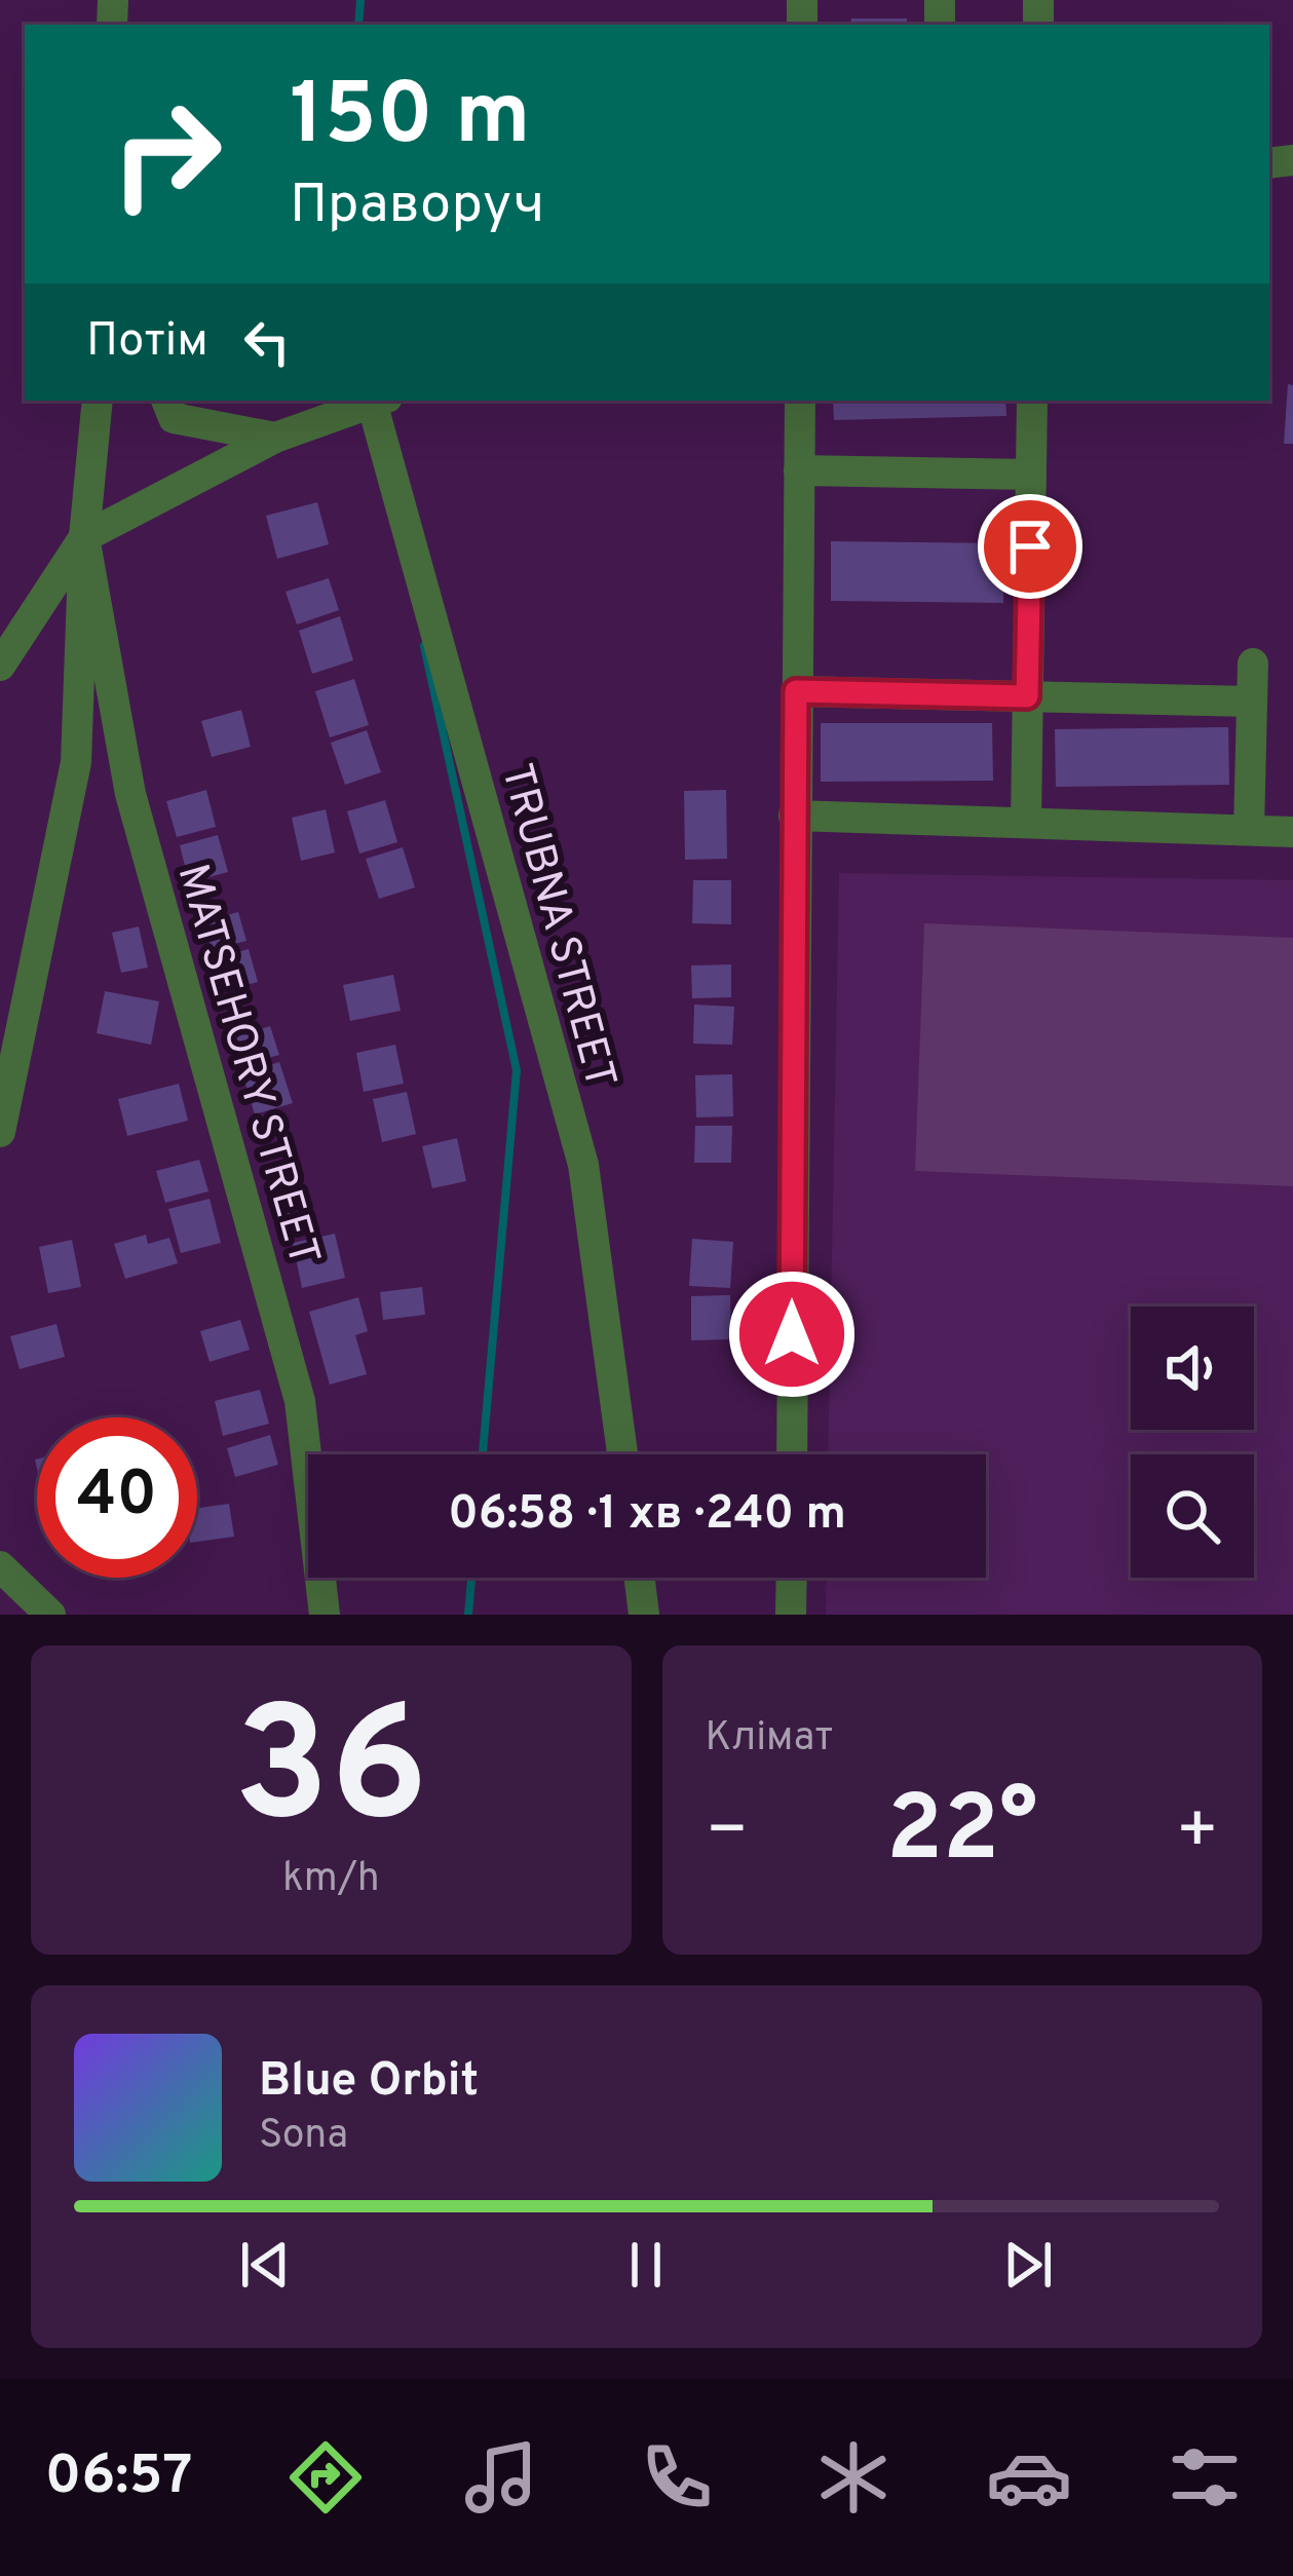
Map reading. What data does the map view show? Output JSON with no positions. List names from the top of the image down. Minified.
{"streets":{"street":["TRUBNA STREET","MATSEHORY STREET"]},"page":{"turn":["150 m","Праворуч"],"then":"Потім","limit":"40","trip":"06:58 · 1 хв · 240 m","tile":[["36","km/h"],"Клімат"],"heat":["−","22°","+"],"song":["Blue Orbit","Sona"],"tabs":"06:57"}}
